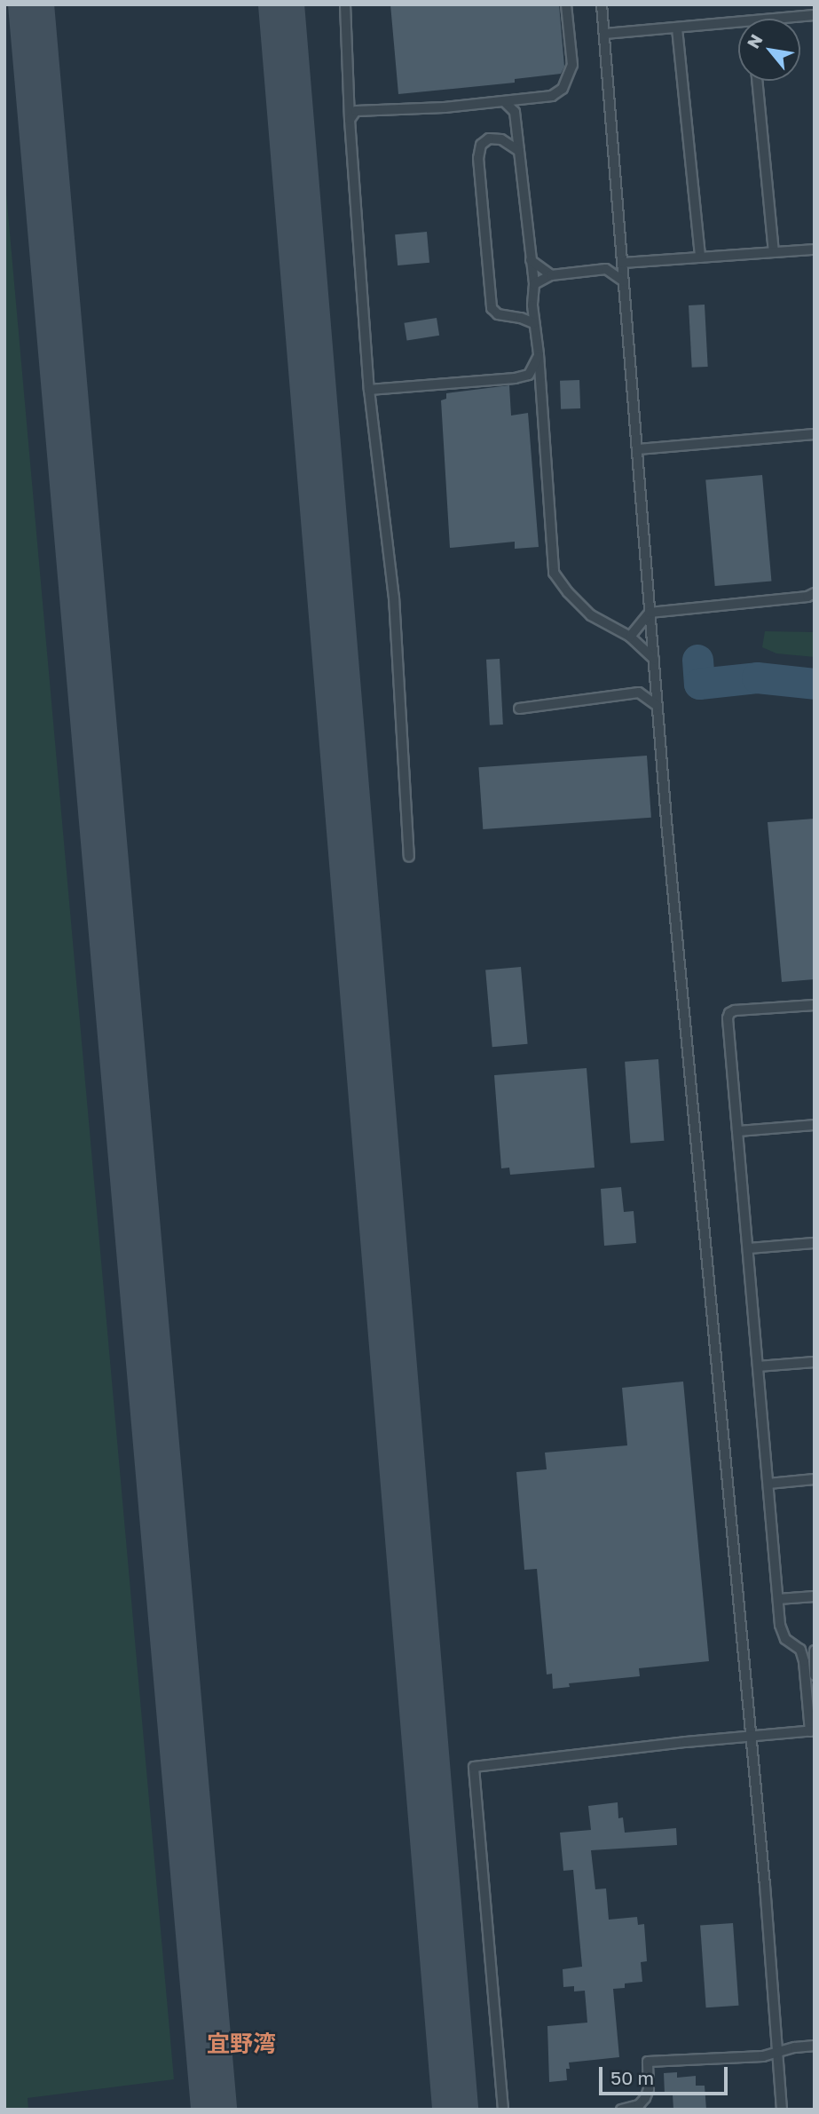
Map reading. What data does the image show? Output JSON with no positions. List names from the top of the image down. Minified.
{"districts":["宜野湾"],"scale_bar":"50 m","north":"top left"}
